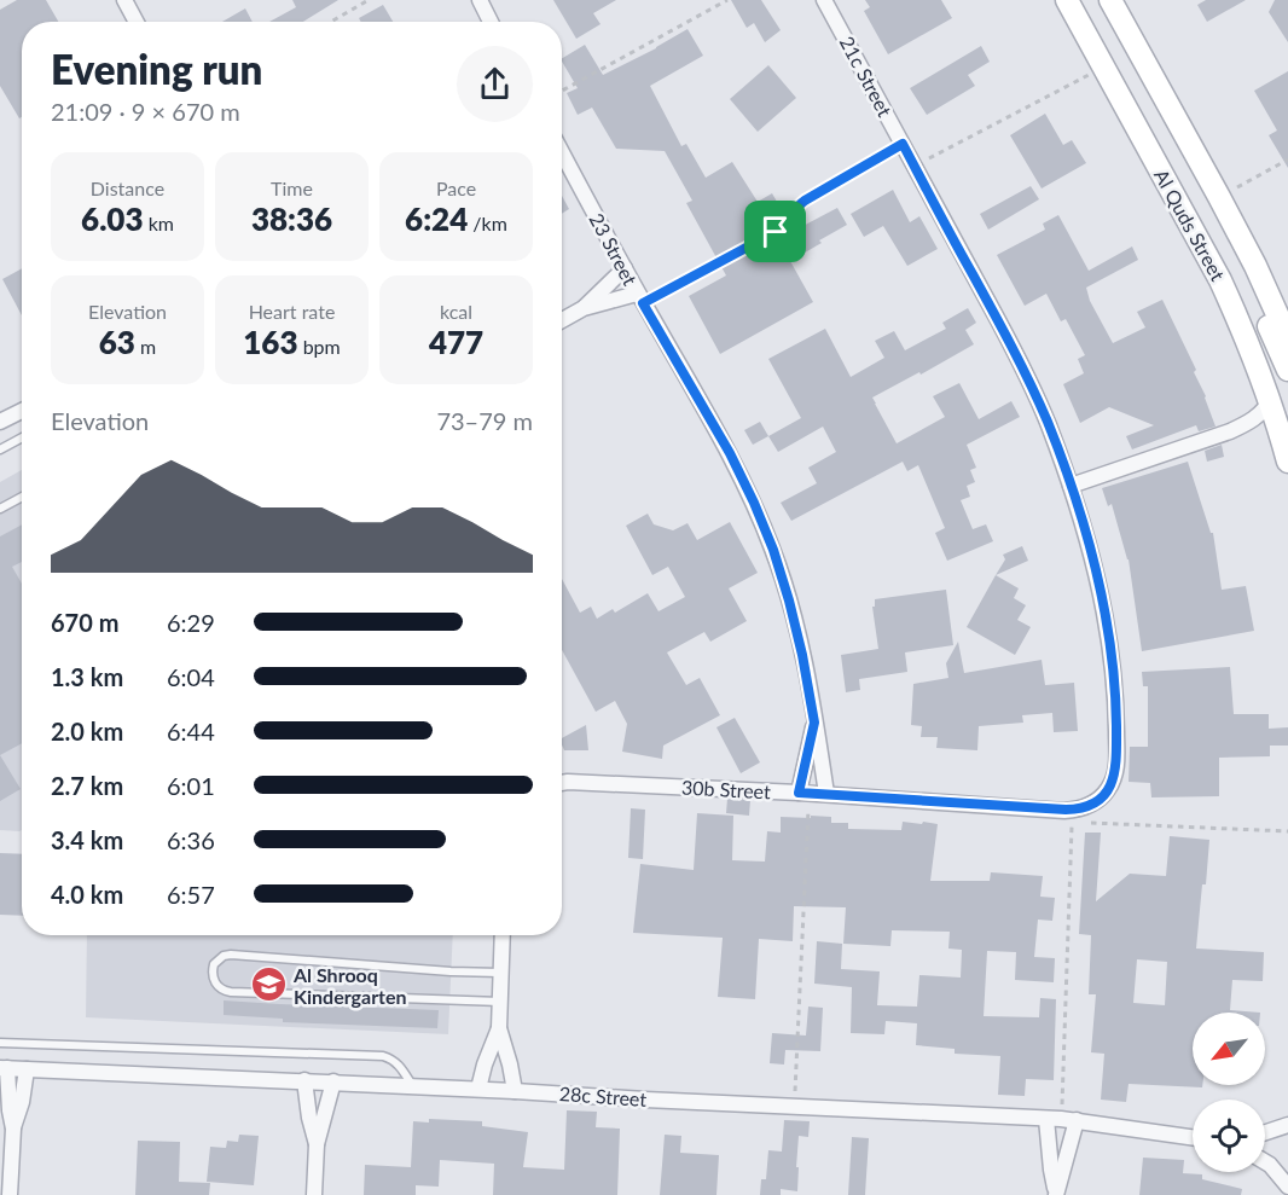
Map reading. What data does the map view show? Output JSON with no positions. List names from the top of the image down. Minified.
{"streets":{"main road":["Al Quds Street"],"street":["21c Street","23 Street","30b Street","28c Street"]},"crossings":[["21c Street","30b Street"],["23 Street","30b Street"]],"places":{"school or university":["Al Shrooq Kindergarten"]},"north":"bottom left","page":{"heading":["Evening run","21:09 · 9 × 670 m"],"stats":[["Distance","6.03 km"],["Time","38:36"],["Pace","6:24 /km"],["Elevation","63 m"],["Heart rate","163 bpm"],["kcal","477"]],"chart":["Elevation","73–79 m"],"list":[{"name":"670 m","note":"6:29"},{"name":"1.3 km","note":"6:04"},{"name":"2.0 km","note":"6:44"},{"name":"2.7 km","note":"6:01"},{"name":"3.4 km","note":"6:36"},{"name":"4.0 km","note":"6:57"}]}}
